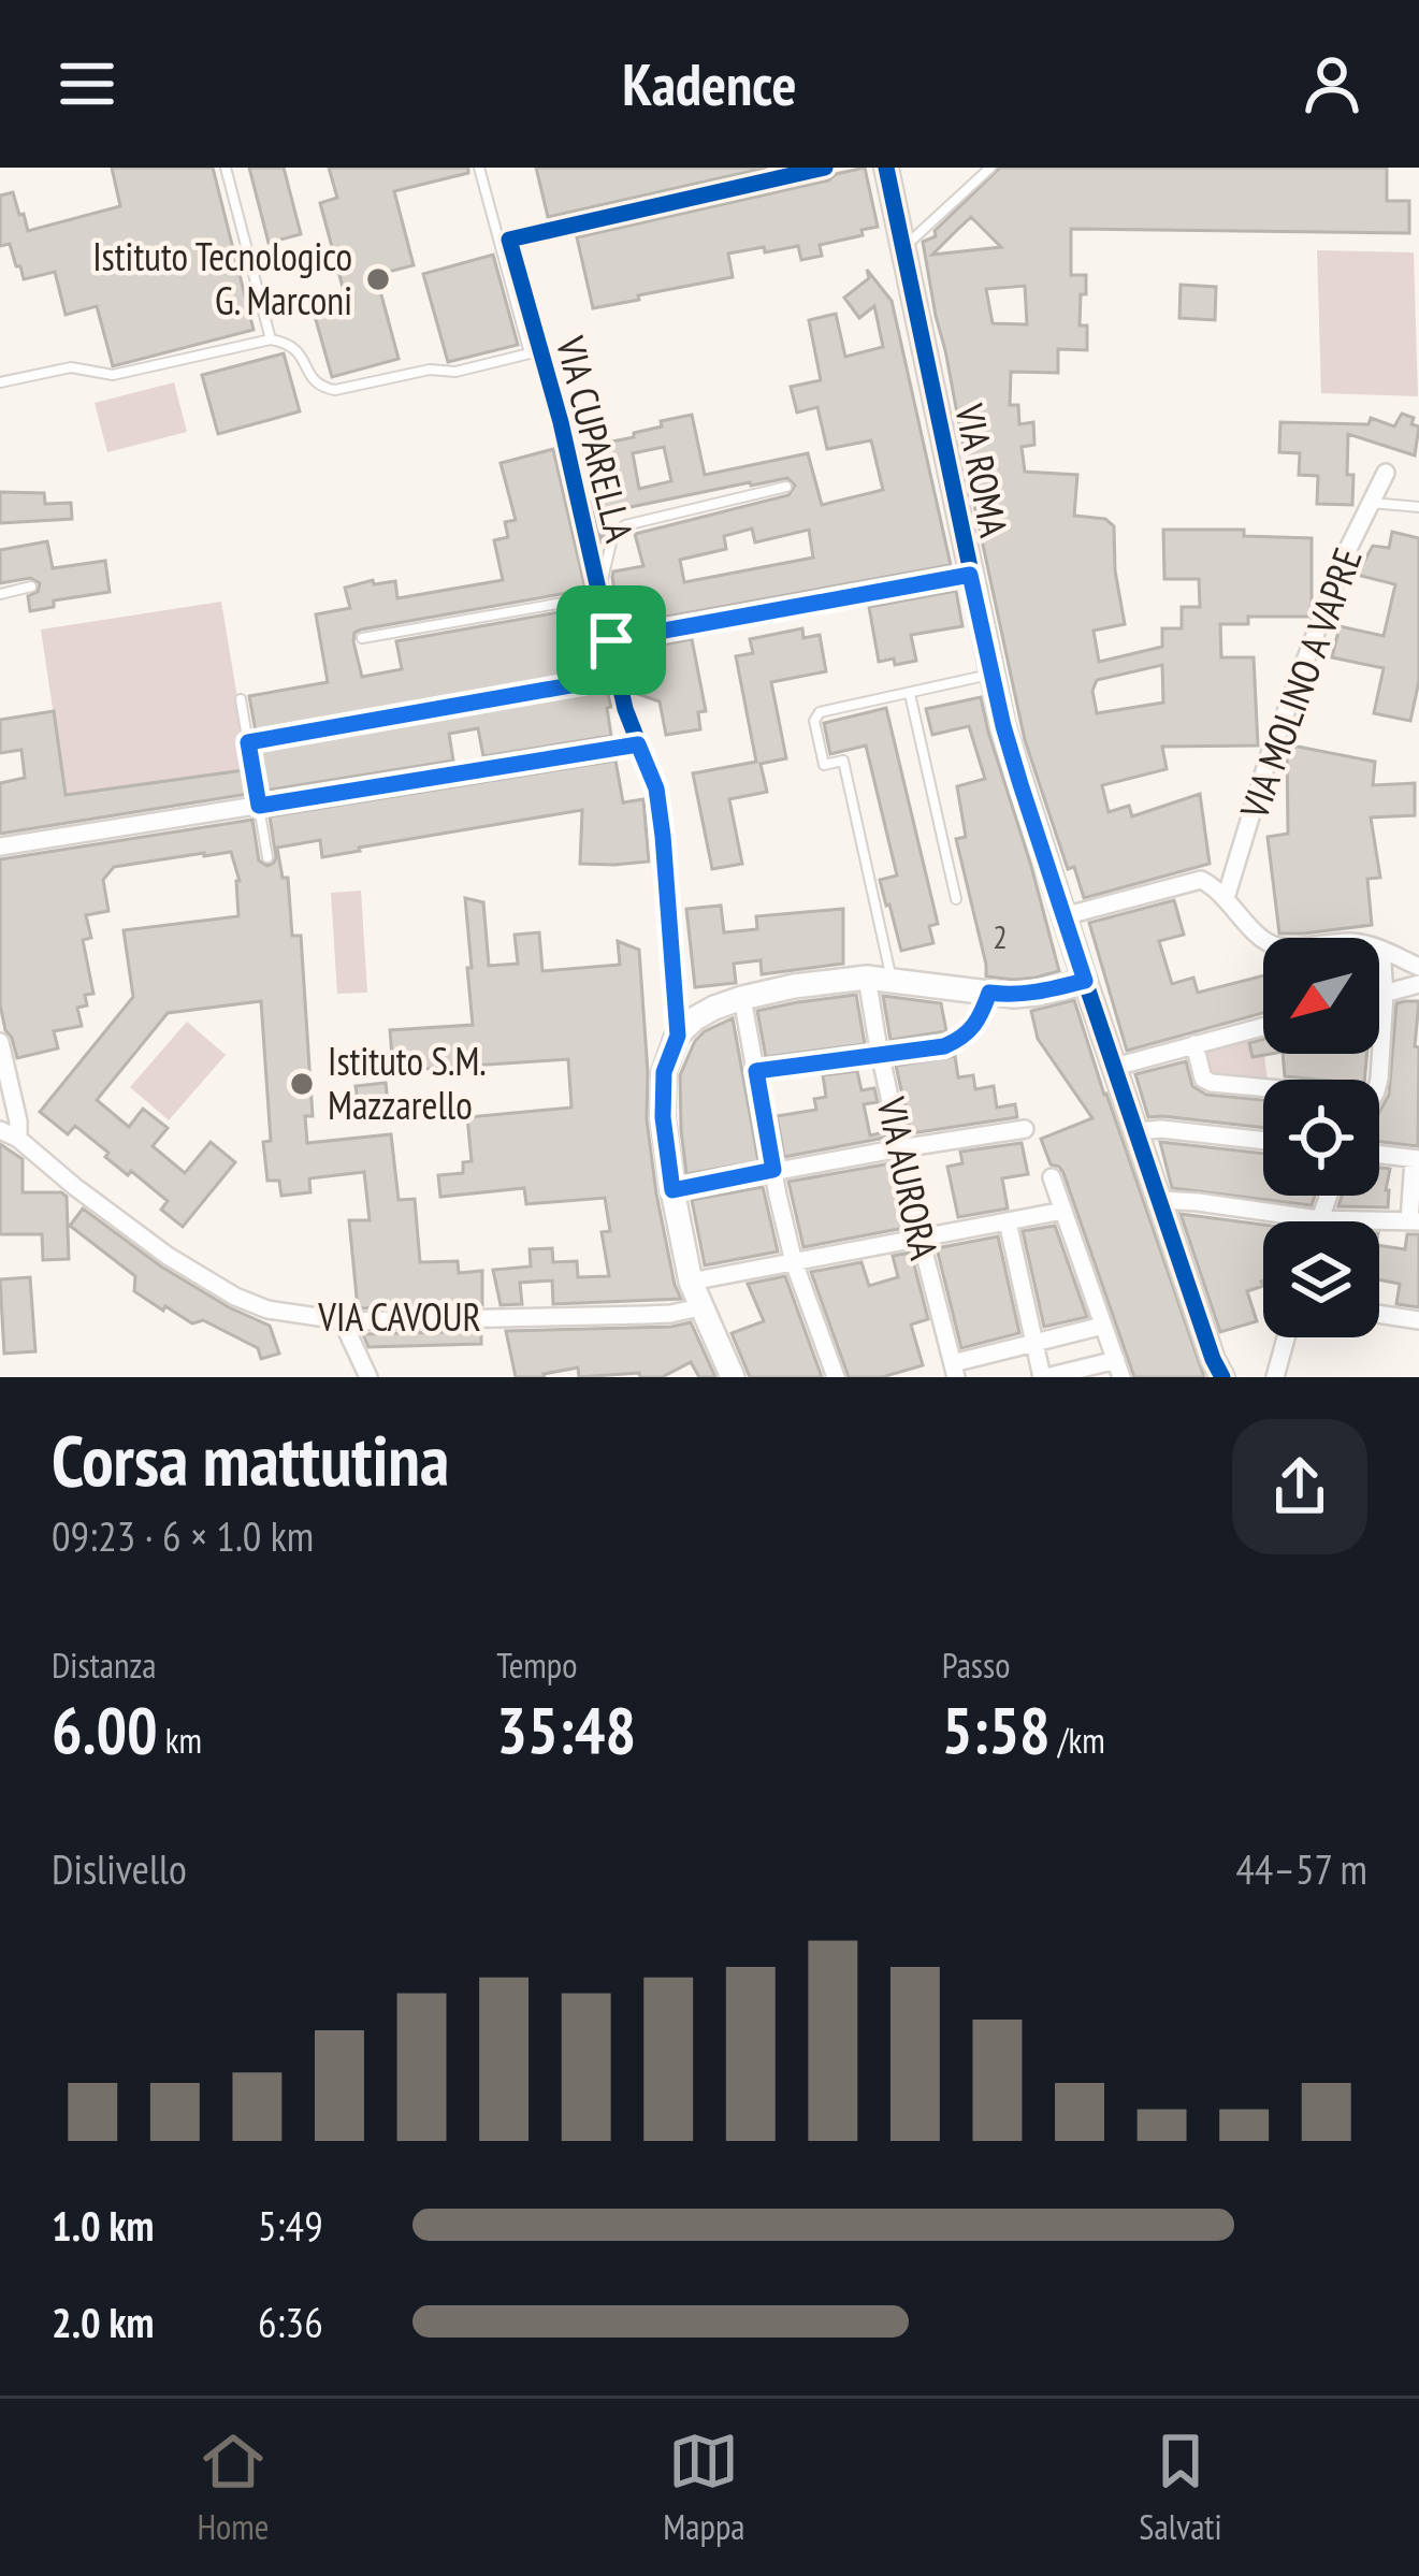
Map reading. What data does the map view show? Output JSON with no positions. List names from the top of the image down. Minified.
{"streets":{"street":["VIA CUPARELLA","VIA ROMA","VIA MOLINO A VAPRE","VIA AURORA","VIA CAVOUR"]},"places":["Istituto Tecnologico G. Marconi","Istituto S.M. Mazzarello"],"house_numbers":["2"],"north":"bottom left","page":{"header":"Kadence","heading":["Corsa mattutina","09:23 · 6 × 1.0 km"],"stats":[["Distanza","6.00 km"],["Tempo","35:48"],["Passo","5:58 /km"]],"chart":["Dislivello","44–57 m"],"list":[{"name":"1.0 km","note":"5:49"},{"name":"2.0 km","note":"6:36"}],"tabs":["Home","Mappa","Salvati"]}}
